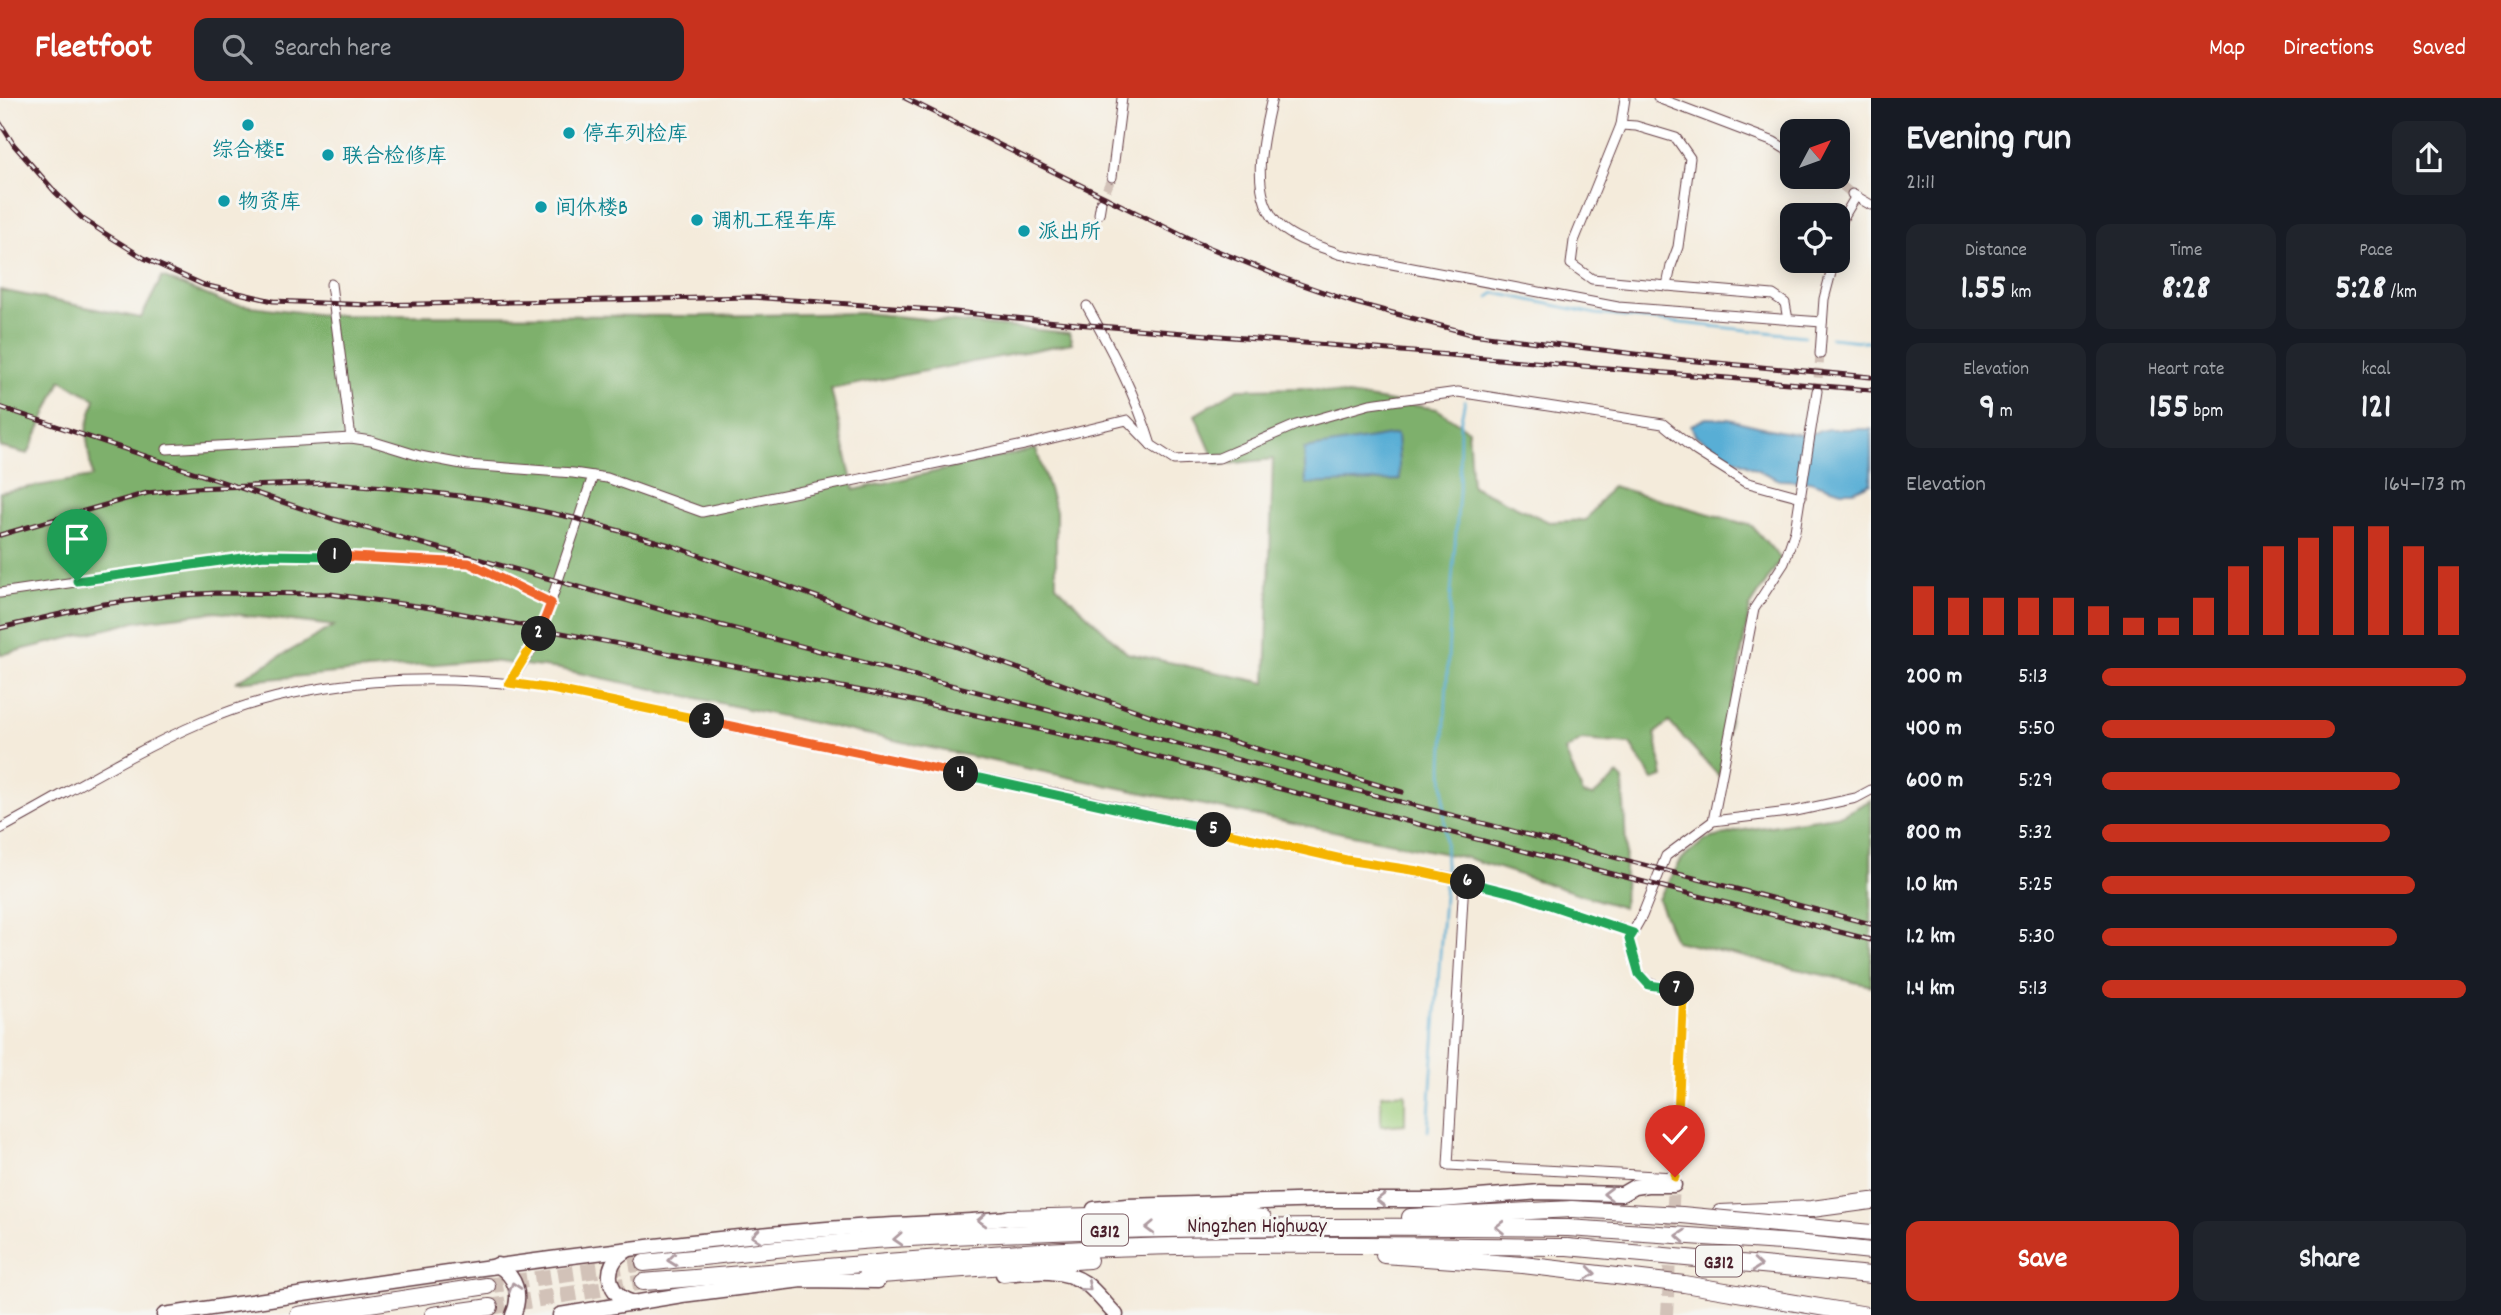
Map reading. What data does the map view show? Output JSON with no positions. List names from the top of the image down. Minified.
{"streets":{"highway":["Ningzhen Highway","G312"]},"places":["综合楼E","停车列检库","联合检修库","物资库","间休楼B","调机工程车库","派出所"],"north":"top right","page":{"header":"Fleetfoot","search":"Search here","nav":["Map","Directions","Saved"],"heading":["Evening run","21:11"],"stats":[["Distance","1.55 km"],["Time","8:28"],["Pace","5:28 /km"],["Elevation","9 m"],["Heart rate","155 bpm"],["kcal","121"]],"chart":["Elevation","164–173 m"],"pins":["1","2","3","4","5","6","7"],"list":[{"name":"200 m","note":"5:13"},{"name":"400 m","note":"5:50"},{"name":"600 m","note":"5:29"},{"name":"800 m","note":"5:32"},{"name":"1.0 km","note":"5:25"},{"name":"1.2 km","note":"5:30"},{"name":"1.4 km","note":"5:13"}],"buttons":["Save","Share"]}}
